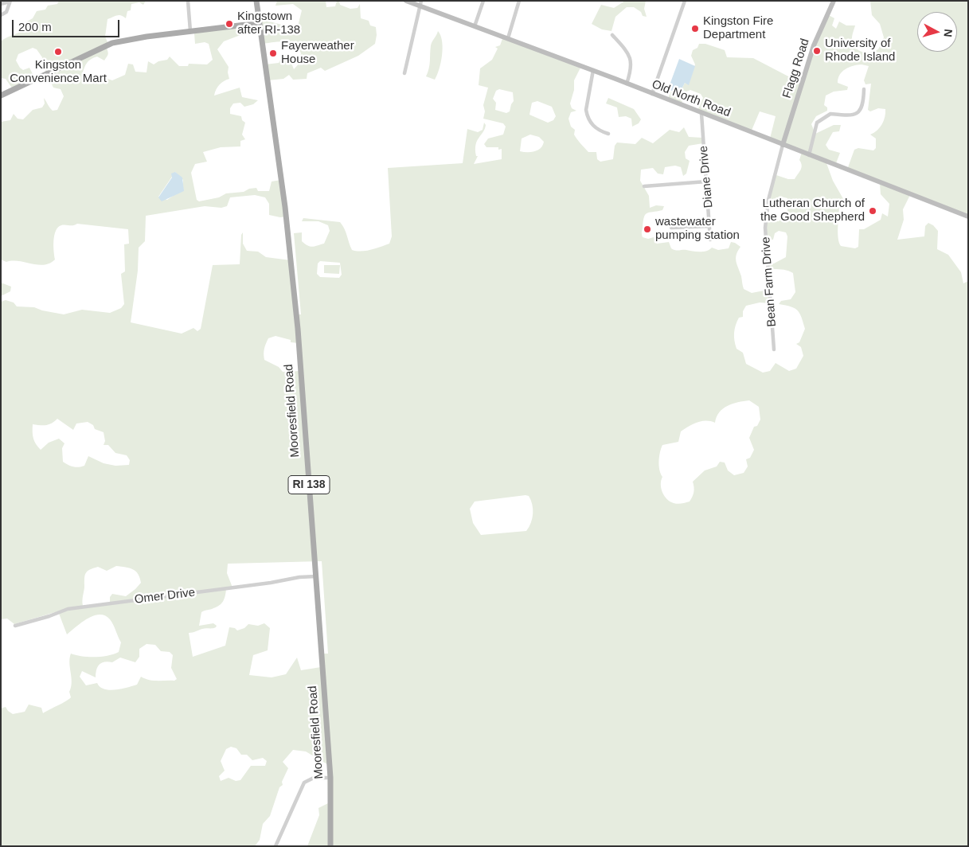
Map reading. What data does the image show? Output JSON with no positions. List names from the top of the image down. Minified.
{"streets":{"main road":["Mooresfield Road","RI 138"],"street":["Flagg Road","Old North Road","Diane Drive","Bean Farm Drive","Omer Drive"]},"crossings":[["Flagg Road","Old North Road"],["Flagg Road","Bean Farm Drive"],["Old North Road","Diane Drive"],["Old North Road","Bean Farm Drive"],["Mooresfield Road","RI 138"],["Mooresfield Road","Omer Drive"]],"places":["Kingstown after RI-138","Kingston Fire Department","University of Rhode Island","Kingston Convenience Mart","Fayerweather House","Lutheran Church of the Good Shepherd","wastewater pumping station"],"scale_bar":"200 m","north":"right"}
